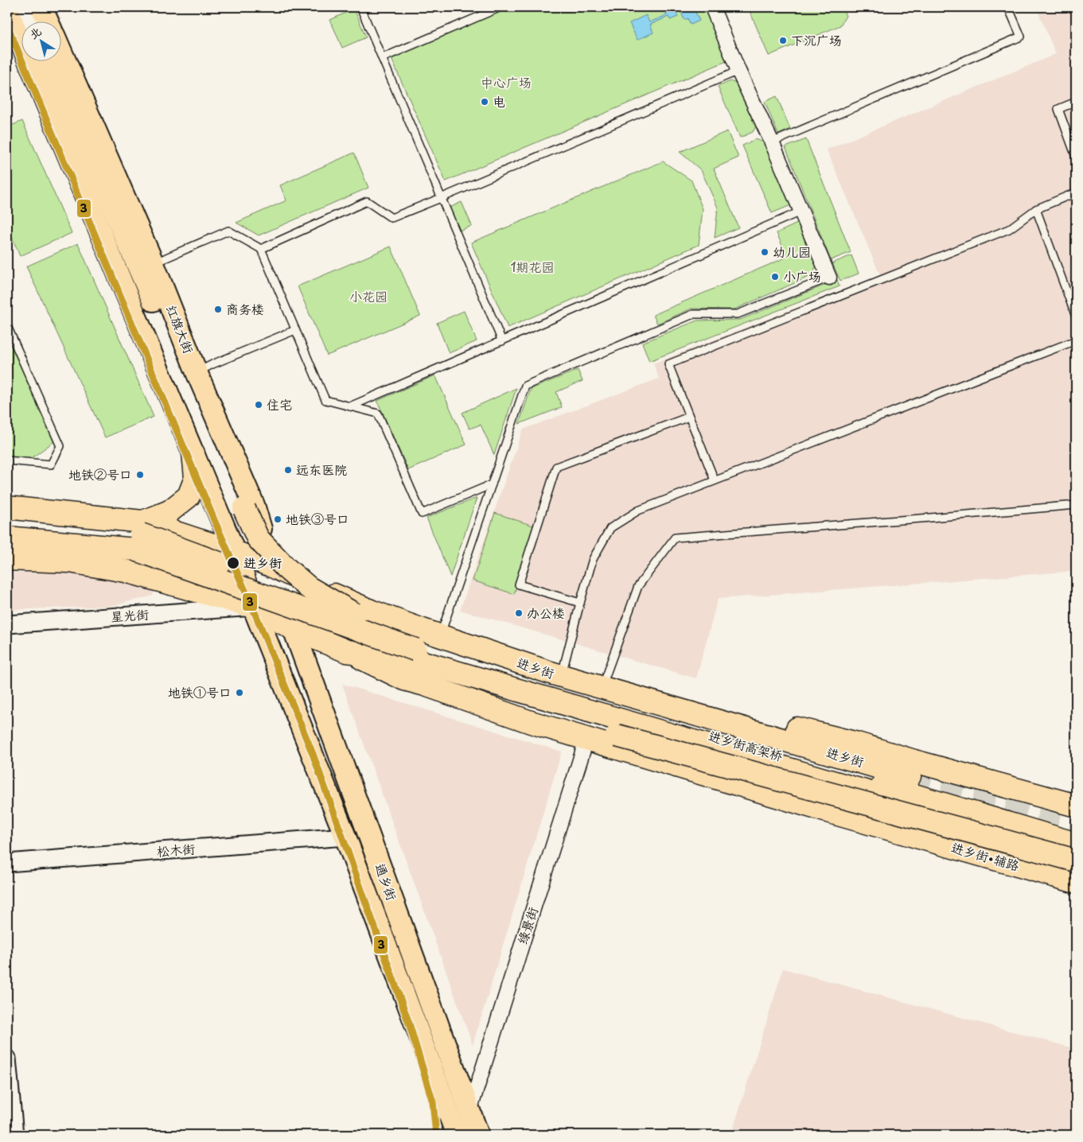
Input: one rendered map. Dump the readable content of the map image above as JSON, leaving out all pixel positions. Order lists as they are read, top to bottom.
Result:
{
  "streets": {
    "highway": [
      "红旗大街",
      "进乡街",
      "进乡街高架桥",
      "进乡街•辅路"
    ],
    "main road": ["通乡街"],
    "street": ["星光街", "松木街", "绿景街"]
  },
  "crossings": [
    ["红旗大街", "进乡街"],
    ["红旗大街", "通乡街"],
    ["星光街", "进乡街"],
    ["星光街", "通乡街"],
    ["进乡街", "进乡街高架桥"],
    ["进乡街", "通乡街"],
    ["松木街", "通乡街"],
    ["进乡街•辅路", "绿景街"],
    ["通乡街", "绿景街"]
  ],
  "parks": ["中心广场", "1期花园", "小花园"],
  "places": [
    "下沉广场",
    "电",
    "幼儿园",
    "小广场",
    "商务楼",
    "住宅",
    "远东医院",
    "地铁②号口",
    "地铁③号口",
    "进乡街",
    "办公楼",
    "地铁①号口"
  ],
  "lines": ["transit line 3"],
  "north": "top left"
}
